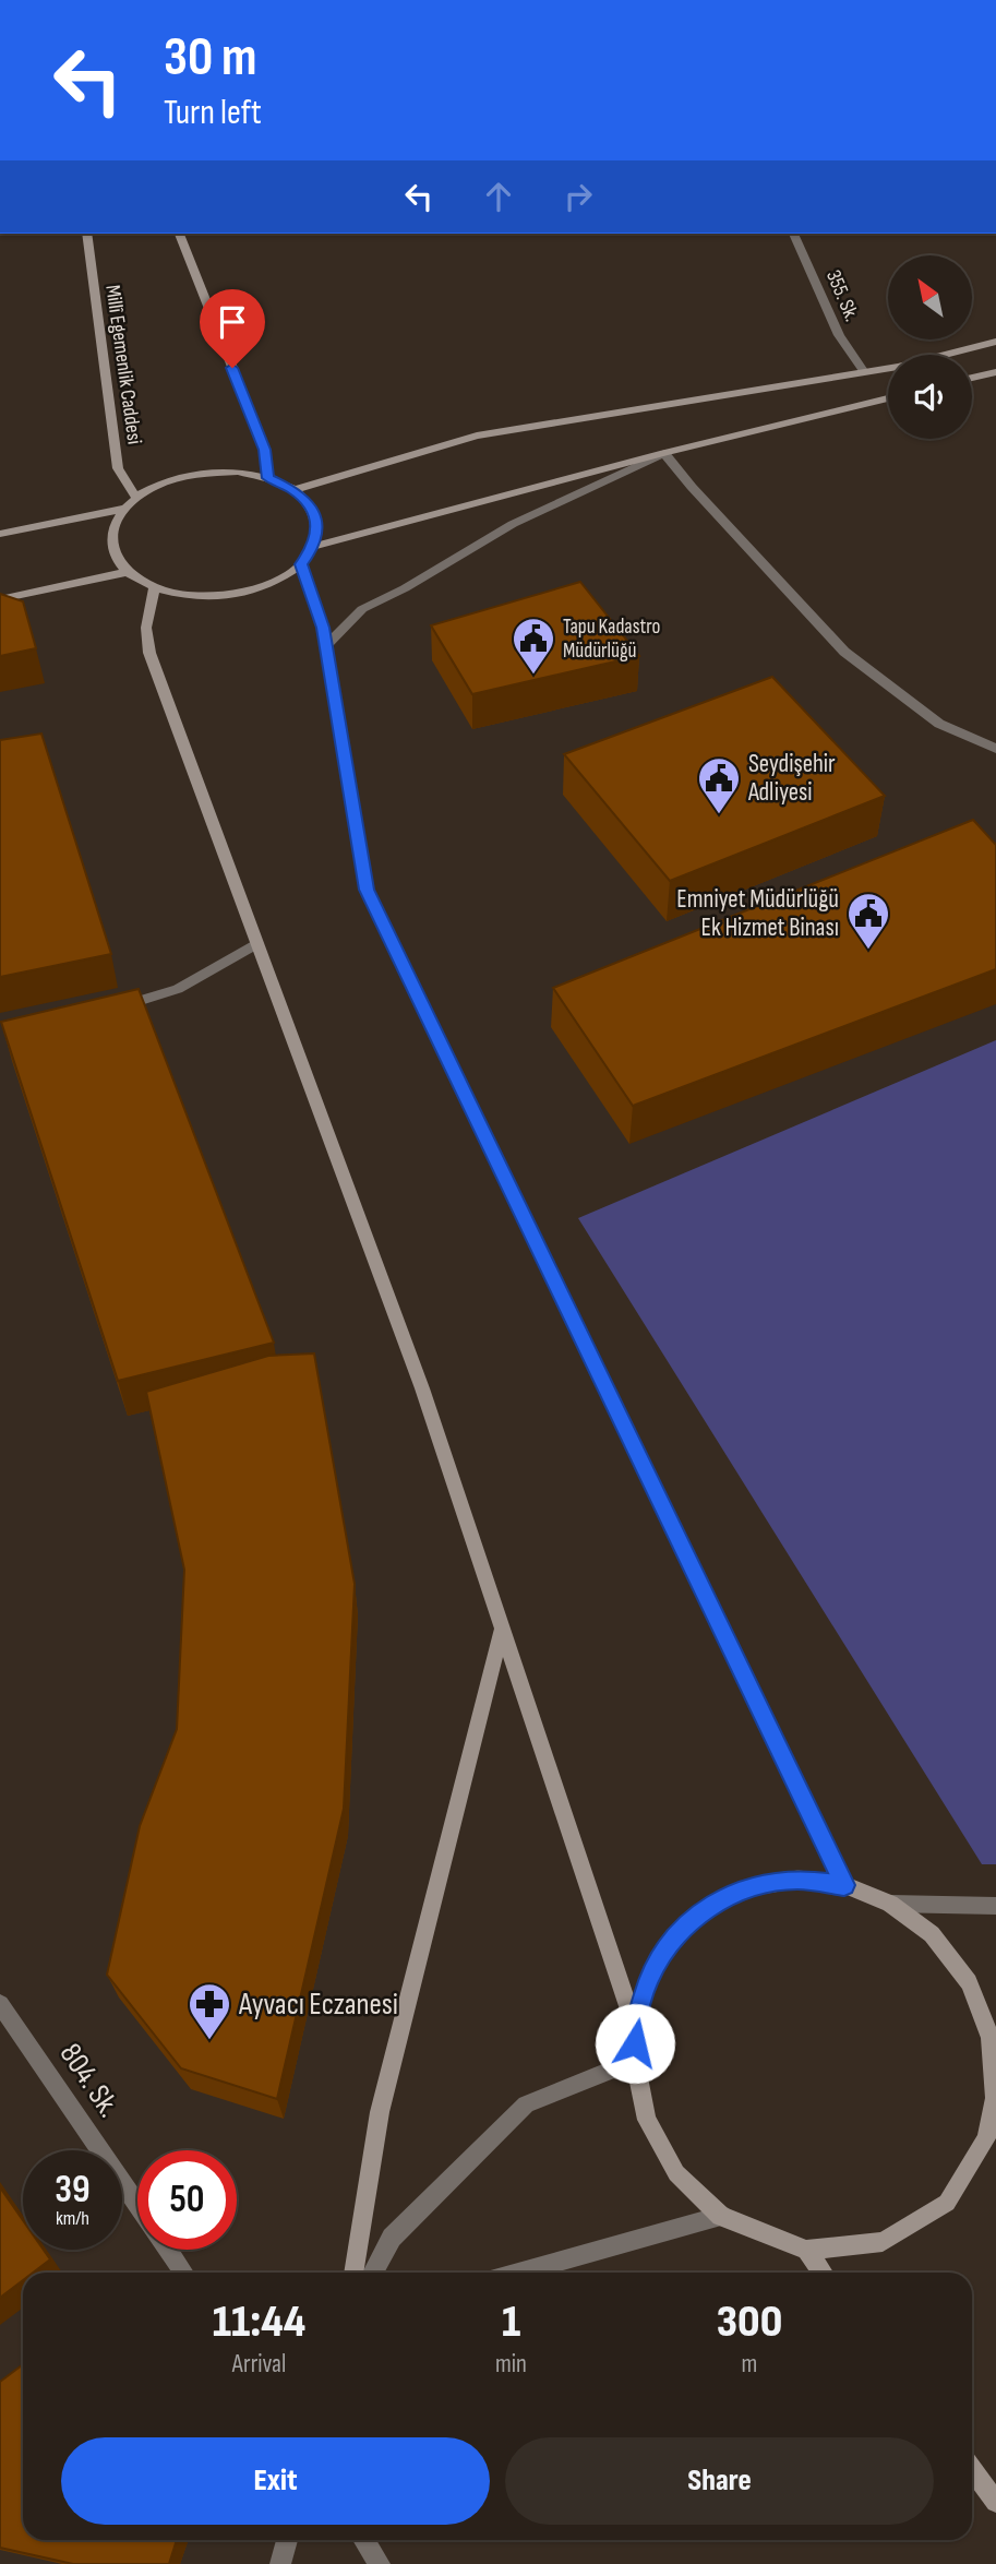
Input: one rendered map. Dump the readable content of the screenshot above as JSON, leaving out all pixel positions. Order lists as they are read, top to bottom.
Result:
{
  "streets": {
    "main road": ["Millî Egemenlik Caddesi"],
    "street": ["355. Sk.", "804. Sk."]
  },
  "places": {
    "public building": ["Tapu Kadastro Müdürlüğü", "Seydişehir Adliyesi", "Emniyet Müdürlüğü Ek Hizmet Binası"],
    "pharmacy": ["Ayvacı Eczanesi"]
  },
  "north": "top left",
  "page": {
    "turn": ["30 m", "Turn left"],
    "speed": "39 km/h",
    "limit": "50",
    "eta": [
      "11:44",
      "Arrival",
      "1",
      "min",
      "300",
      "m"
    ],
    "buttons": ["Exit", "Share"]
  }
}
